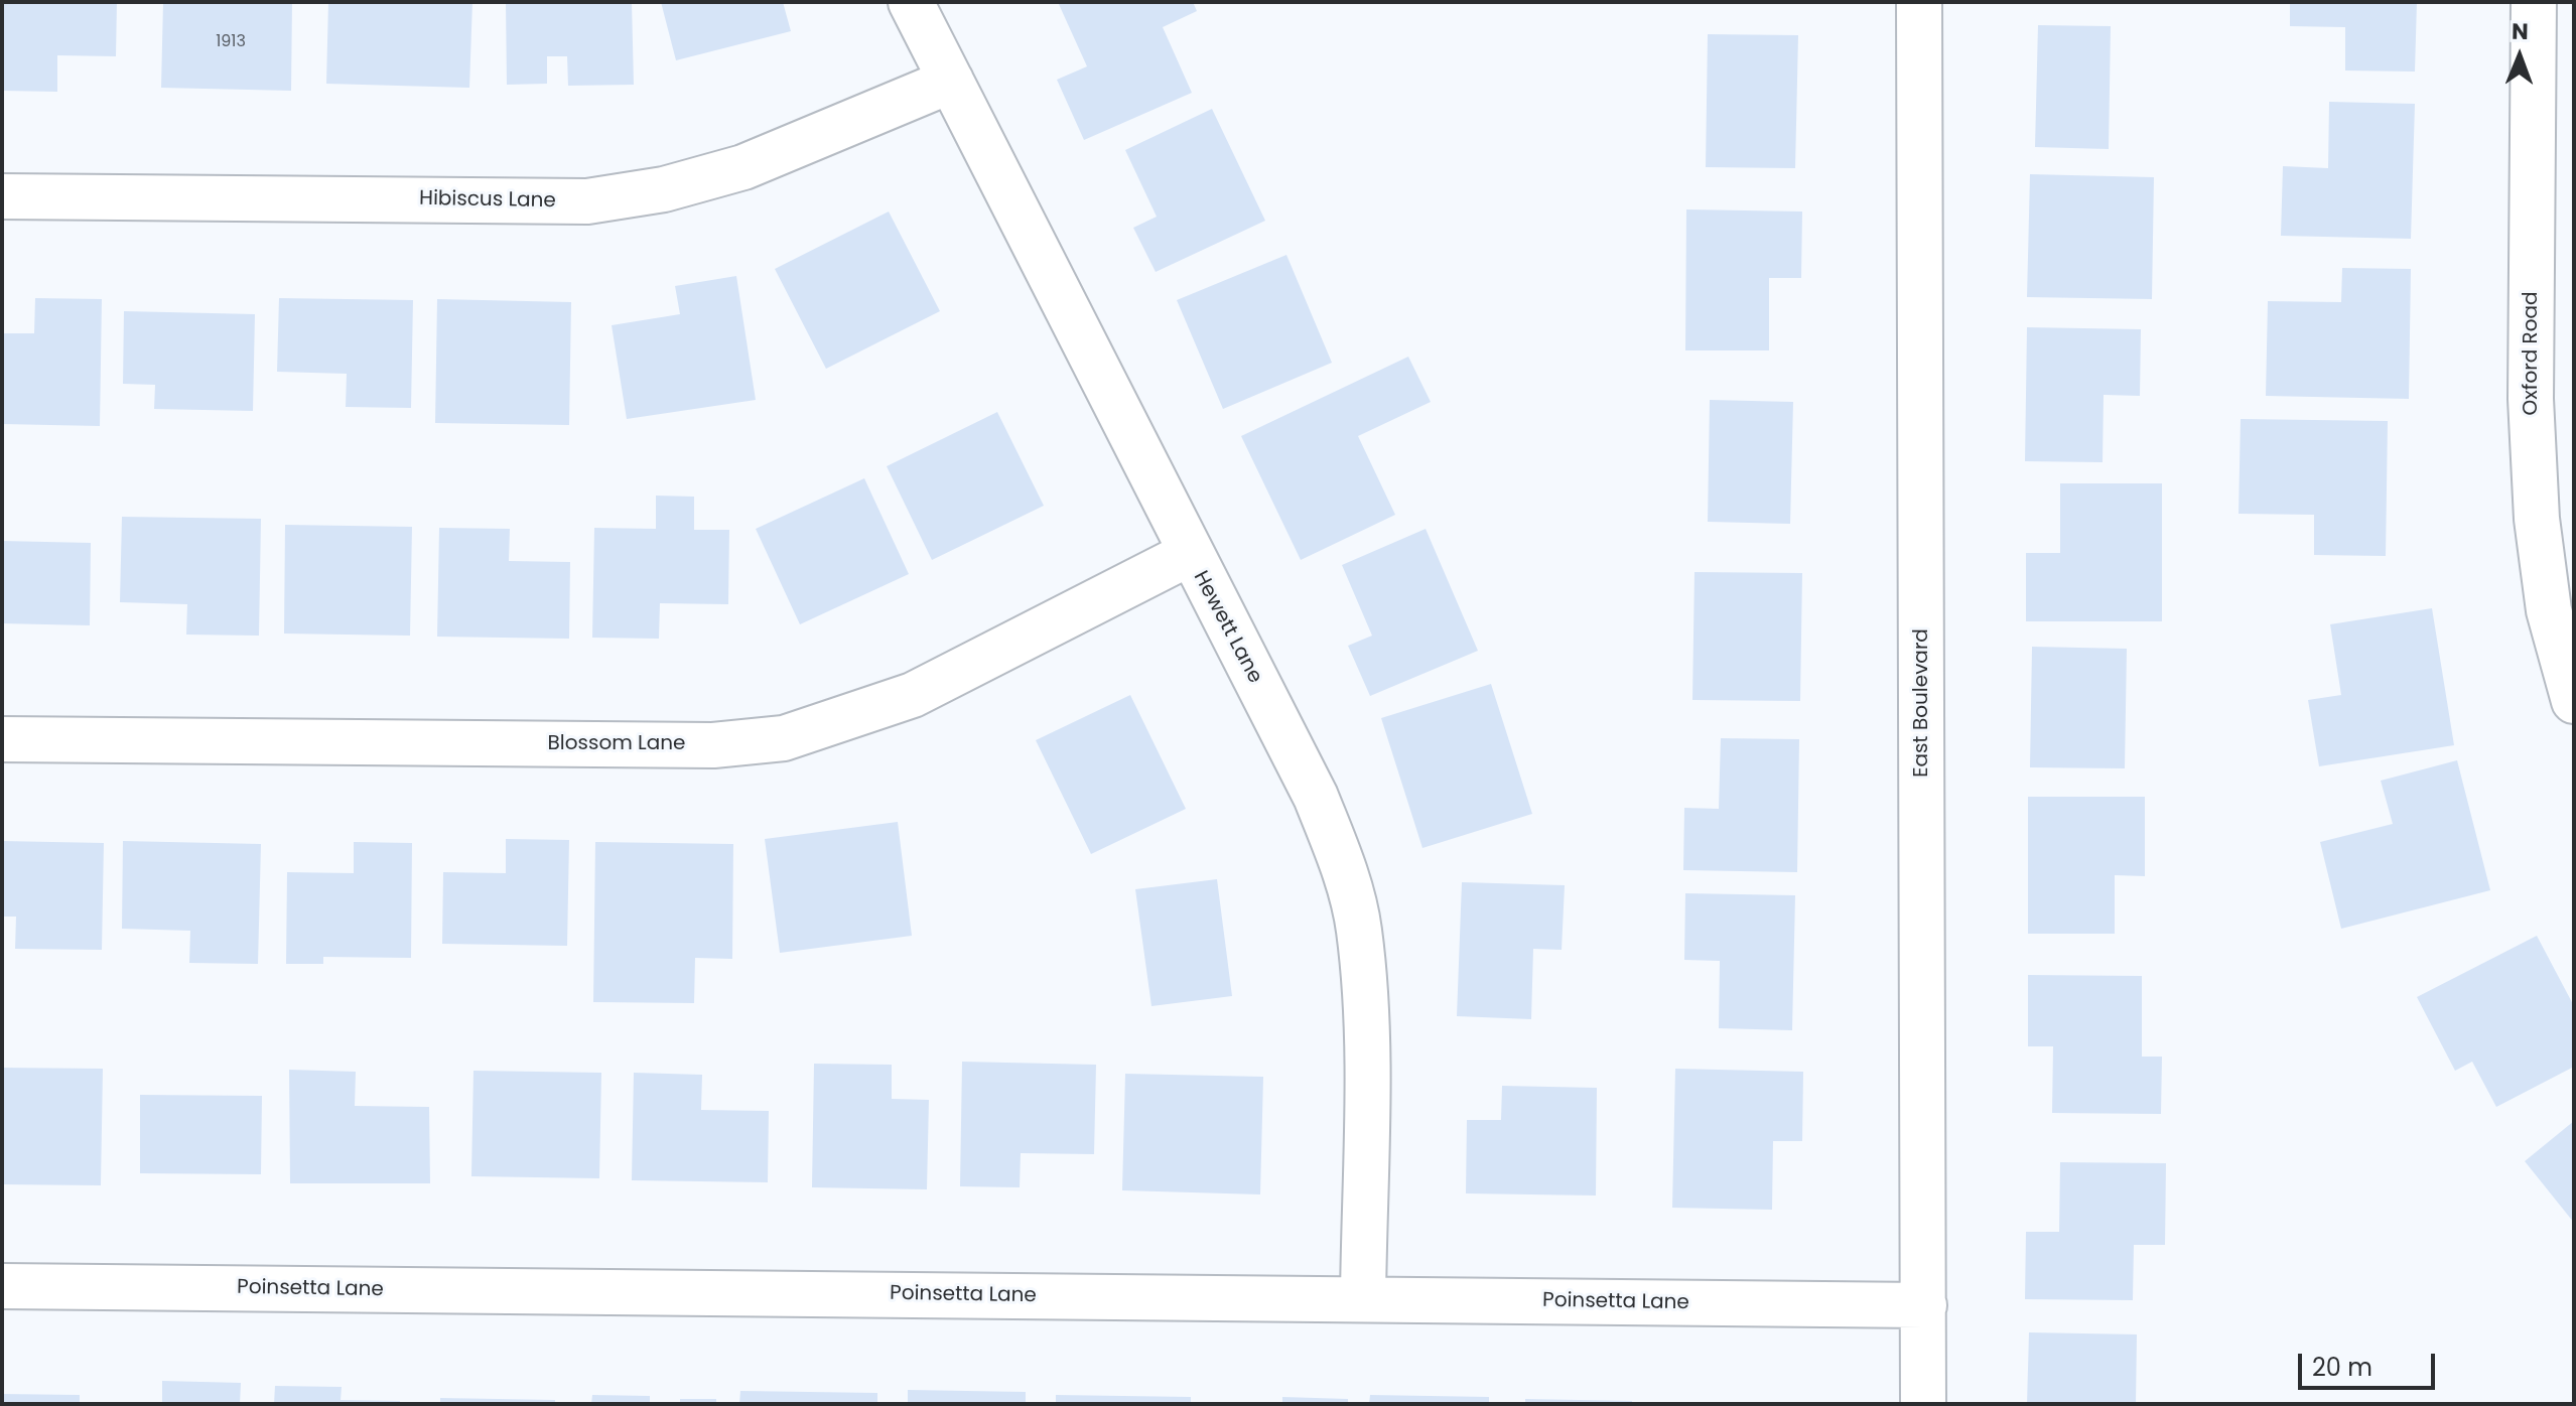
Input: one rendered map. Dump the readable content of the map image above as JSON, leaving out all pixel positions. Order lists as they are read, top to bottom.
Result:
{
  "streets": {
    "street": [
      "Hibiscus Lane",
      "Oxford Road",
      "Hewett Lane",
      "East Boulevard",
      "Blossom Lane",
      "Poinsetta Lane"
    ]
  },
  "crossings": [
    ["Hibiscus Lane", "Hewett Lane"],
    ["Hewett Lane", "Blossom Lane"],
    ["Hewett Lane", "Poinsetta Lane"],
    ["East Boulevard", "Poinsetta Lane"]
  ],
  "house_numbers": ["1913"],
  "scale_bar": "20 m",
  "north": "top"
}
